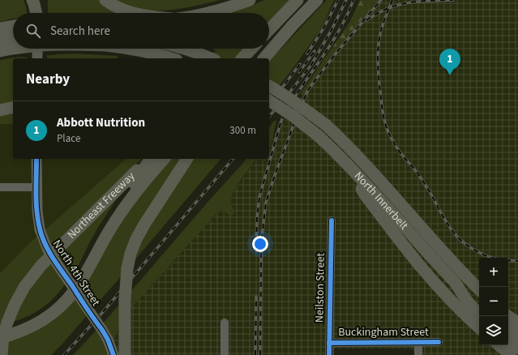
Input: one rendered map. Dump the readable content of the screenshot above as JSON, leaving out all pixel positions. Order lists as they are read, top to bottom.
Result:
{
  "streets": {
    "highway": ["North Innerbelt", "Northeast Freeway"],
    "main road": ["North 4th Street"],
    "street": ["Neilston Street", "Buckingham Street"]
  },
  "crossings": [
    ["Neilston Street", "Buckingham Street"]
  ],
  "page": {
    "search": "Search here",
    "pins": "1",
    "heading": "Nearby",
    "list": [
      {
        "mark": "1",
        "name": "Abbott Nutrition",
        "note": "Place",
        "value": "300 m"
      }
    ],
    "map_buttons": ["+", "−"]
  }
}
